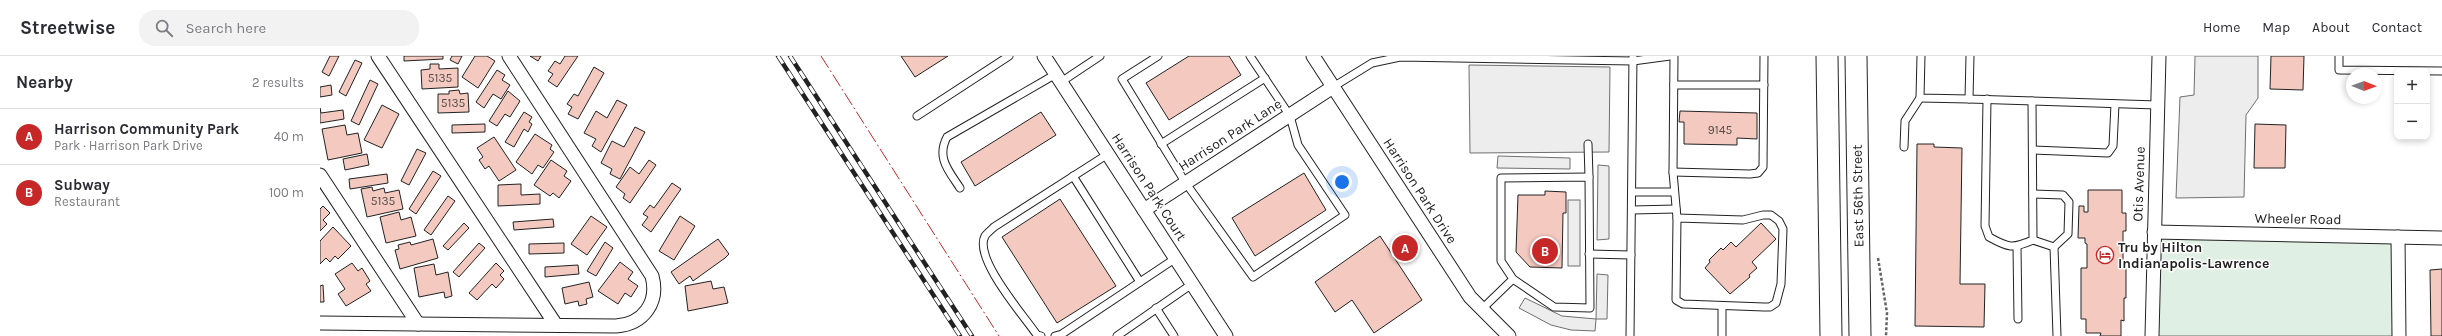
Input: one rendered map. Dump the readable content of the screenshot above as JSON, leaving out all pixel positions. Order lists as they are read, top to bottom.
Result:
{
  "streets": {
    "main road": ["East 56th Street"],
    "street": [
      "Harrison Park Lane",
      "Otis Avenue",
      "Harrison Park Court",
      "Harrison Park Drive",
      "Wheeler Road"
    ]
  },
  "crossings": [
    ["Harrison Park Lane", "Harrison Park Court"],
    ["Harrison Park Lane", "Harrison Park Drive"],
    ["Otis Avenue", "Wheeler Road"]
  ],
  "places": {
    "hotel": ["Tru by Hilton Indianapolis-Lawrence"]
  },
  "house_numbers": [
    "5135",
    "5135",
    "9145",
    "5135"
  ],
  "north": "right",
  "page": {
    "header": "Streetwise",
    "search": "Search here",
    "nav": [
      "Home",
      "Map",
      "About",
      "Contact"
    ],
    "heading": ["Nearby", "2 results"],
    "map_buttons": ["+", "−"],
    "list": [
      {
        "mark": "A",
        "name": "Harrison Community Park",
        "note": "Park · Harrison Park Drive",
        "value": "40 m"
      },
      {
        "mark": "B",
        "name": "Subway",
        "note": "Restaurant",
        "value": "100 m"
      }
    ],
    "pins": ["A", "B"]
  }
}
